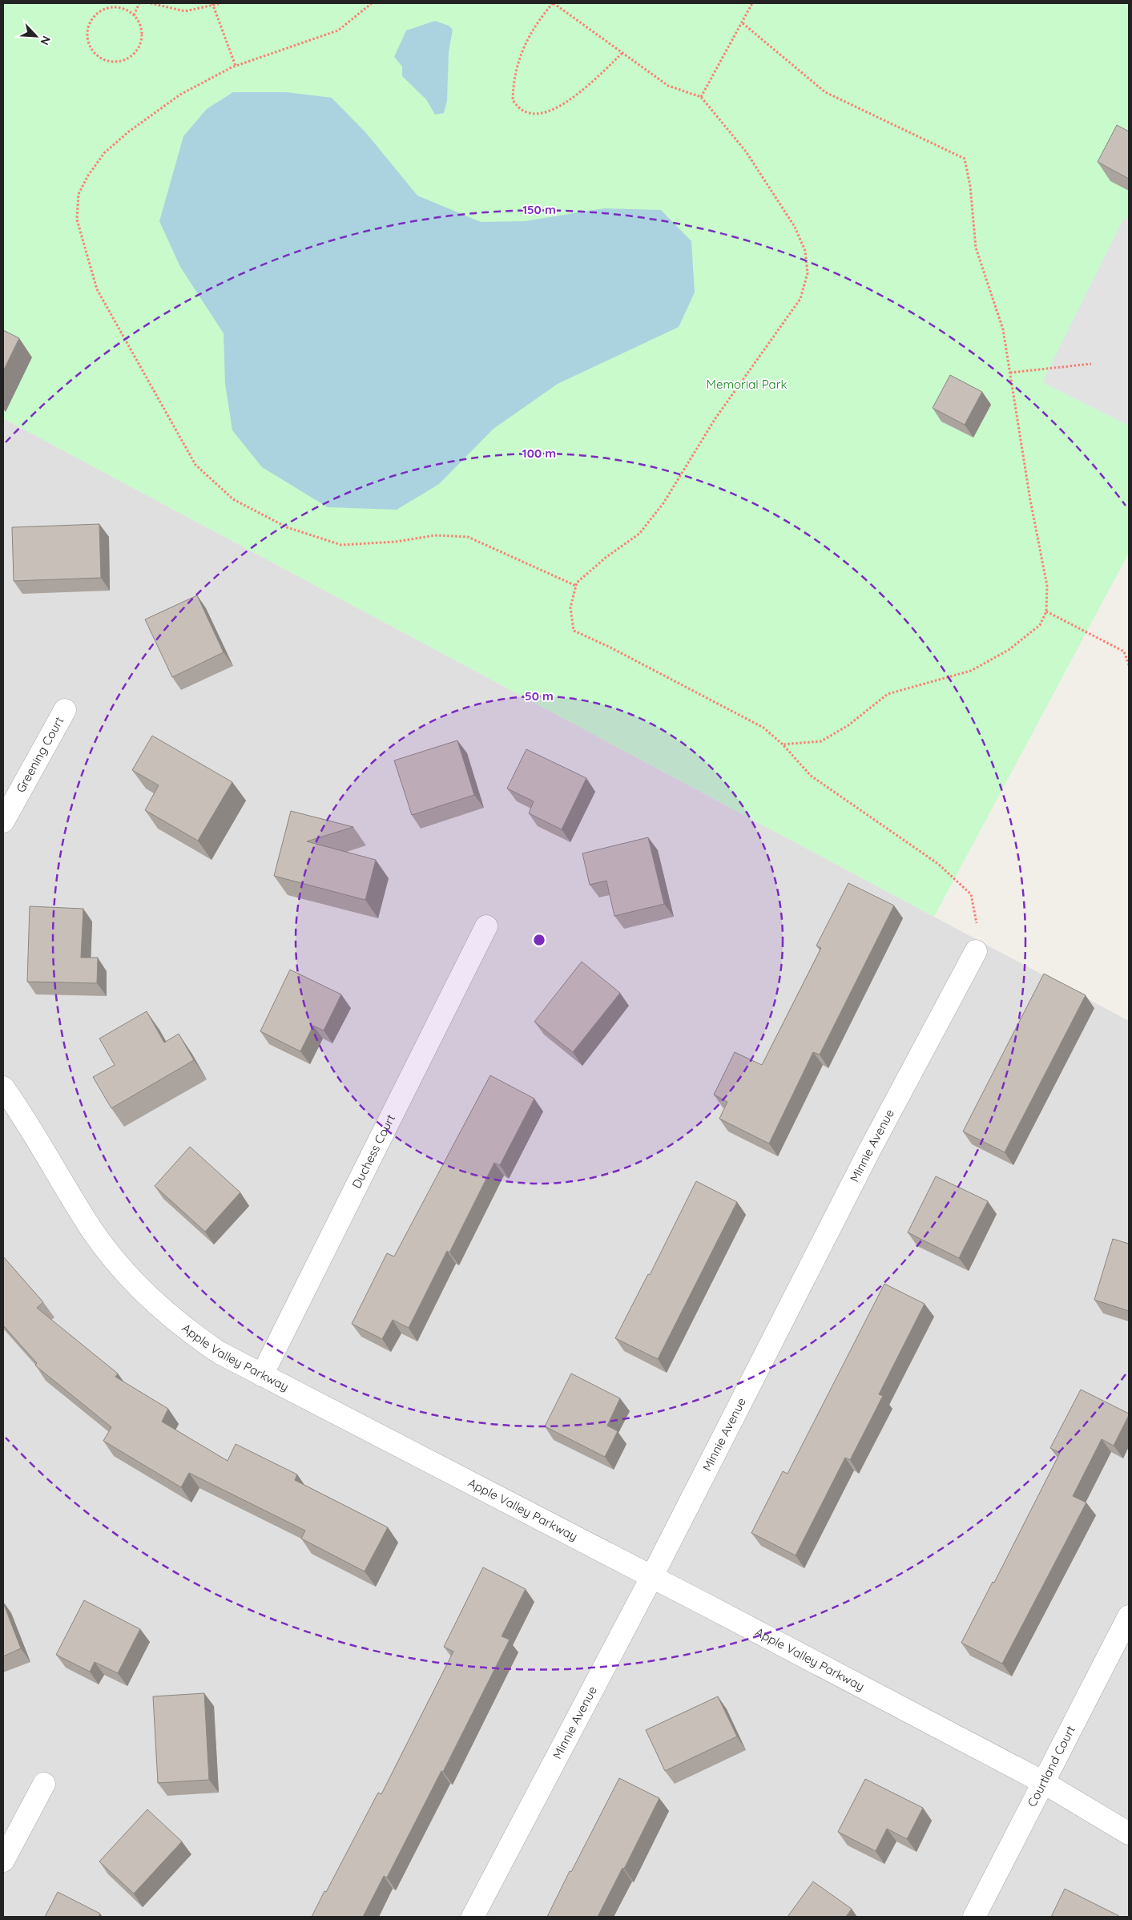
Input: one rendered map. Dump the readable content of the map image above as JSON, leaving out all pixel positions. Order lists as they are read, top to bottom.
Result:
{
  "streets": {
    "street": [
      "Greening Court",
      "Minnie Avenue",
      "Duchess Court",
      "Apple Valley Parkway",
      "Courtland Court"
    ]
  },
  "crossings": [
    ["Minnie Avenue", "Apple Valley Parkway"],
    ["Duchess Court", "Apple Valley Parkway"],
    ["Apple Valley Parkway", "Courtland Court"]
  ],
  "parks": ["Memorial Park"],
  "north": "bottom right",
  "rings": ["150 m", "100 m", "50 m"]
}
